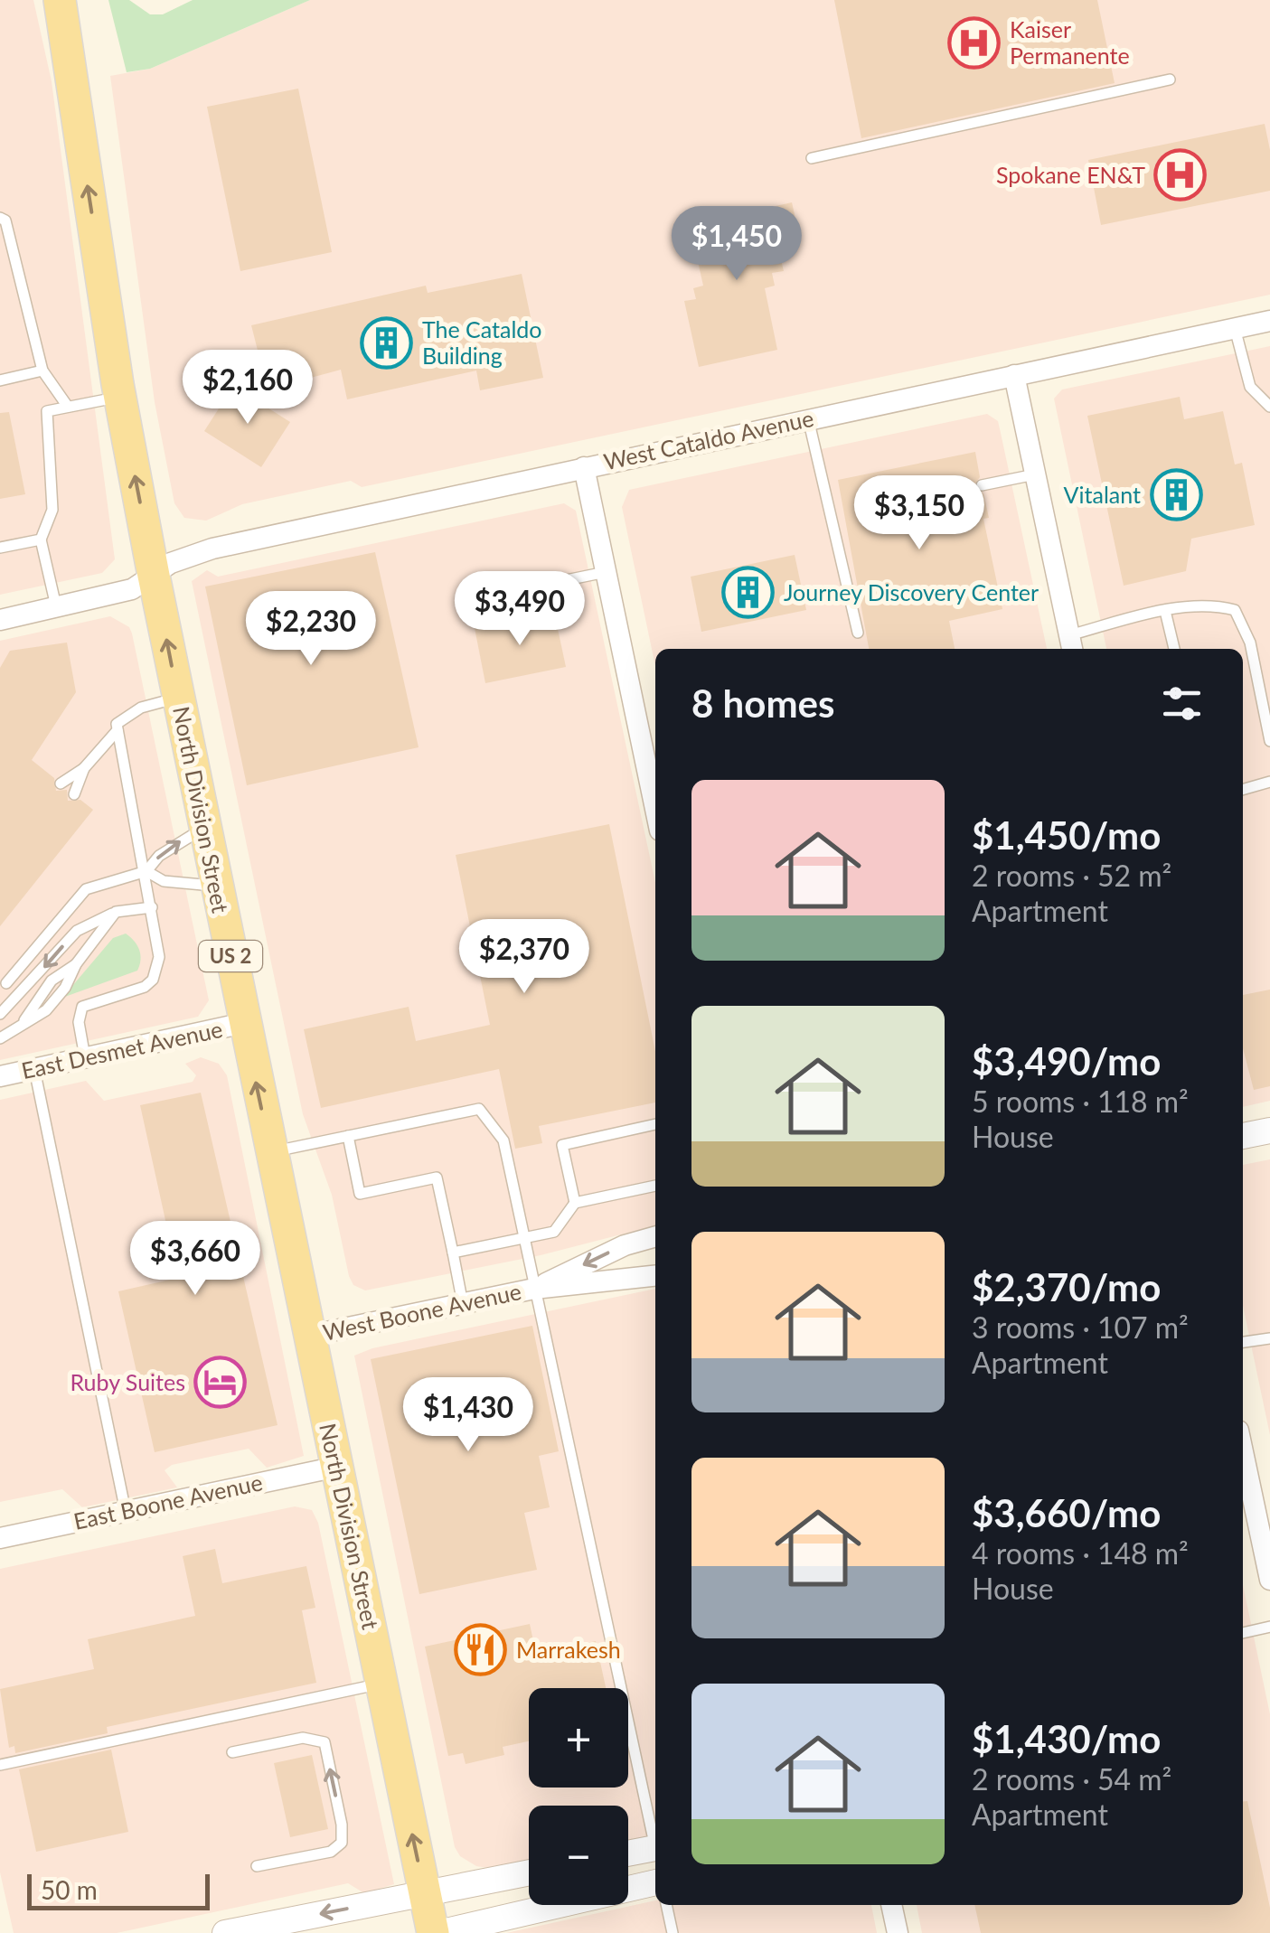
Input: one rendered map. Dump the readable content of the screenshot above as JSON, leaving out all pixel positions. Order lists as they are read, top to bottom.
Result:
{
  "streets": {
    "main road": ["North Division Street", "US 2"],
    "street": [
      "West Cataldo Avenue",
      "East Desmet Avenue",
      "West Boone Avenue",
      "East Boone Avenue"
    ]
  },
  "crossings": [
    ["West Cataldo Avenue", "North Division Street"],
    ["North Division Street", "East Desmet Avenue"],
    ["North Division Street", "West Boone Avenue"],
    ["North Division Street", "East Boone Avenue"]
  ],
  "one_way": ["North Division Street"],
  "places": {
    "hospital": ["Kaiser Permanente", "Spokane EN&T"],
    "building": ["The Cataldo Building", "Vitalant", "Journey Discovery Center"],
    "hotel": ["Ruby Suites"],
    "restaurant": ["Marrakesh"]
  },
  "scale_bar": "50 m",
  "page": {
    "price": [
      "$1,450",
      "$2,160",
      "$3,150",
      "$3,490",
      "$2,230",
      "$2,370",
      "$3,660",
      "$1,430"
    ],
    "heading": "8 homes",
    "list": [
      {
        "name": "$1,450/mo",
        "note": "2 rooms · 52 m² · Apartment"
      },
      {
        "name": "$3,490/mo",
        "note": "5 rooms · 118 m² · House"
      },
      {
        "name": "$2,370/mo",
        "note": "3 rooms · 107 m² · Apartment"
      },
      {
        "name": "$3,660/mo",
        "note": "4 rooms · 148 m² · House"
      },
      {
        "name": "$1,430/mo",
        "note": "2 rooms · 54 m² · Apartment"
      }
    ],
    "map_buttons": ["+", "−"],
    "scale": "50 m"
  }
}
